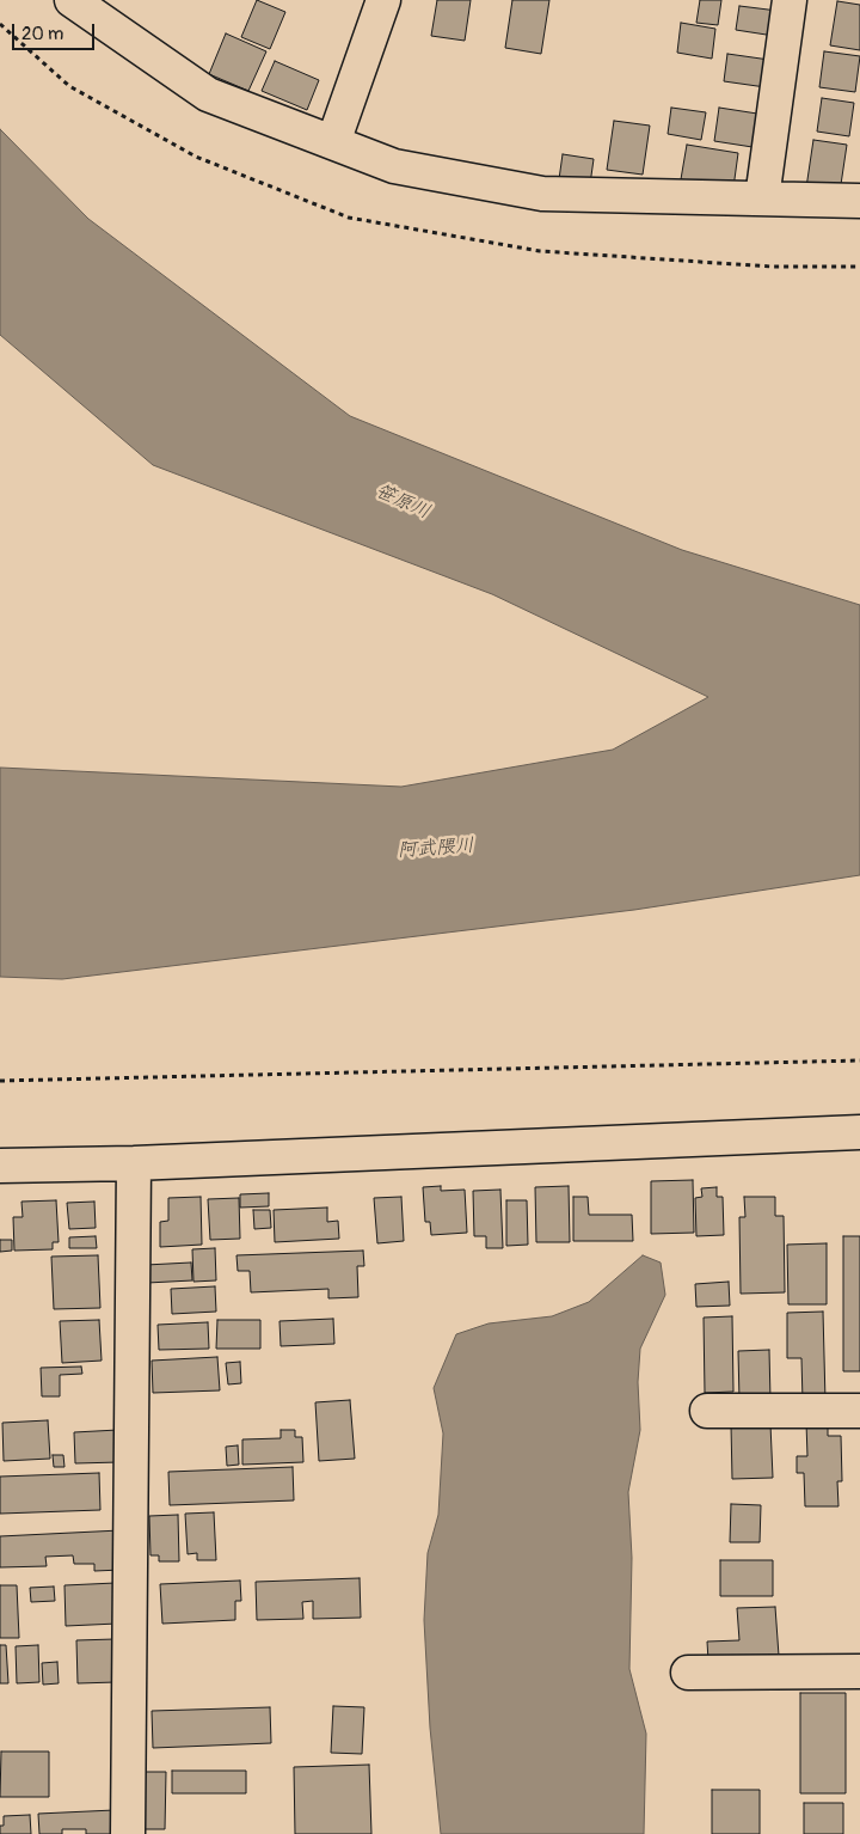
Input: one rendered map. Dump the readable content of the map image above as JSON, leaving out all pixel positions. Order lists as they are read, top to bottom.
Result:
{
  "water": ["笹原川", "阿武隈川"],
  "scale_bar": "20 m"
}
